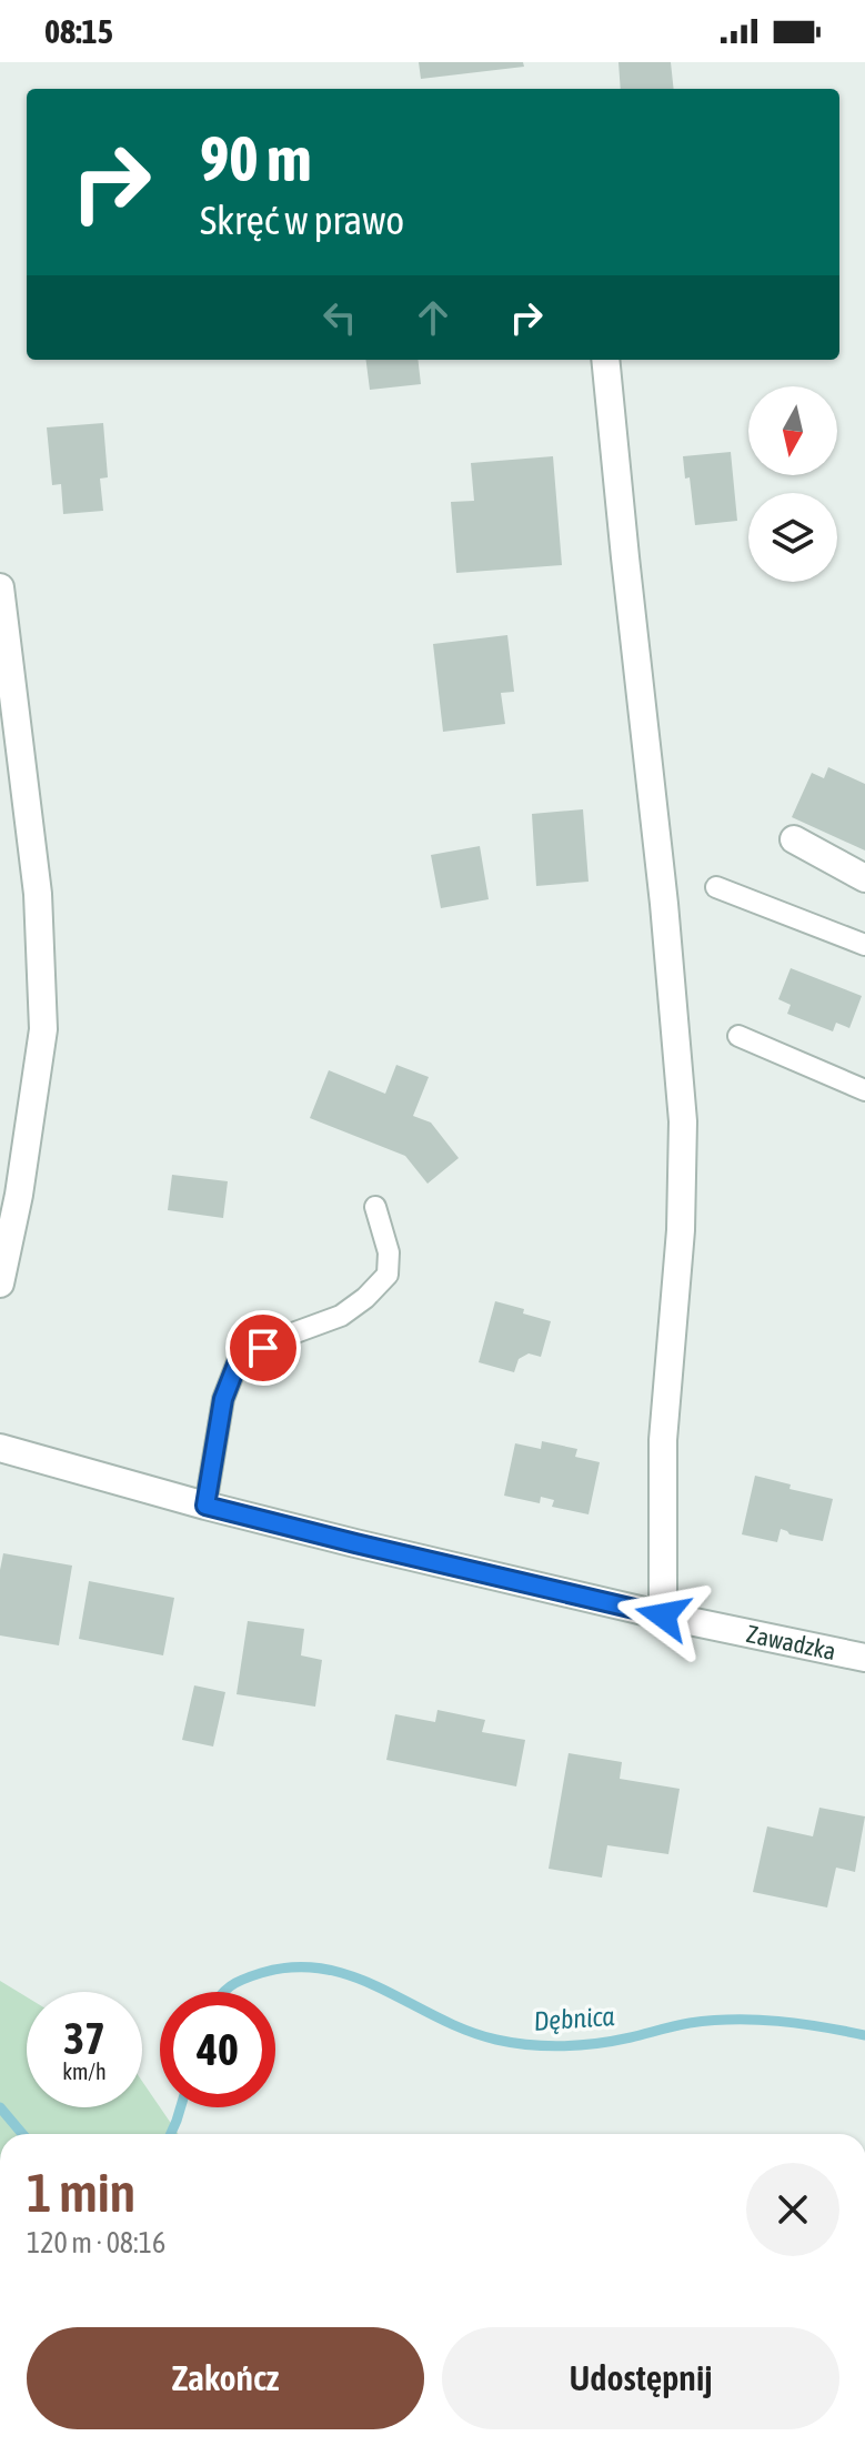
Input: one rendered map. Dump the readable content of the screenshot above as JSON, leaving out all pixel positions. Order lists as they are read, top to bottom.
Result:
{
  "streets": {
    "street": ["Zawadzka"]
  },
  "water": ["Dębnica"],
  "north": "bottom",
  "page": {
    "status": "08:15",
    "turn": ["90 m", "Skręć w prawo"],
    "speed": "37 km/h",
    "limit": "40",
    "heading": ["1 min", "120 m · 08:16"],
    "buttons": ["Zakończ", "Udostępnij"]
  }
}
